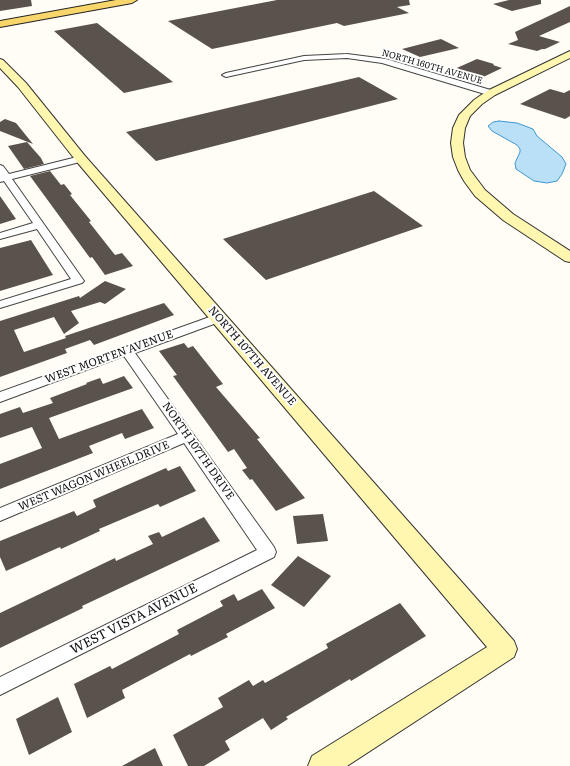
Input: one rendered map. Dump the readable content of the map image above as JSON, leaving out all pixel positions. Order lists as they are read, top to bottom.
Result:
{
  "streets": {
    "street": [
      "NORTH 160TH AVENUE",
      "NORTH 107TH AVENUE",
      "WEST MORTEN AVENUE",
      "NORTH 107TH DRIVE",
      "WEST WAGON WHEEL DRIVE",
      "WEST VISTA AVENUE"
    ]
  },
  "crossings": [
    ["NORTH 107TH AVENUE", "WEST MORTEN AVENUE"],
    ["WEST MORTEN AVENUE", "NORTH 107TH DRIVE"],
    ["NORTH 107TH DRIVE", "WEST WAGON WHEEL DRIVE"],
    ["NORTH 107TH DRIVE", "WEST VISTA AVENUE"]
  ]
}
